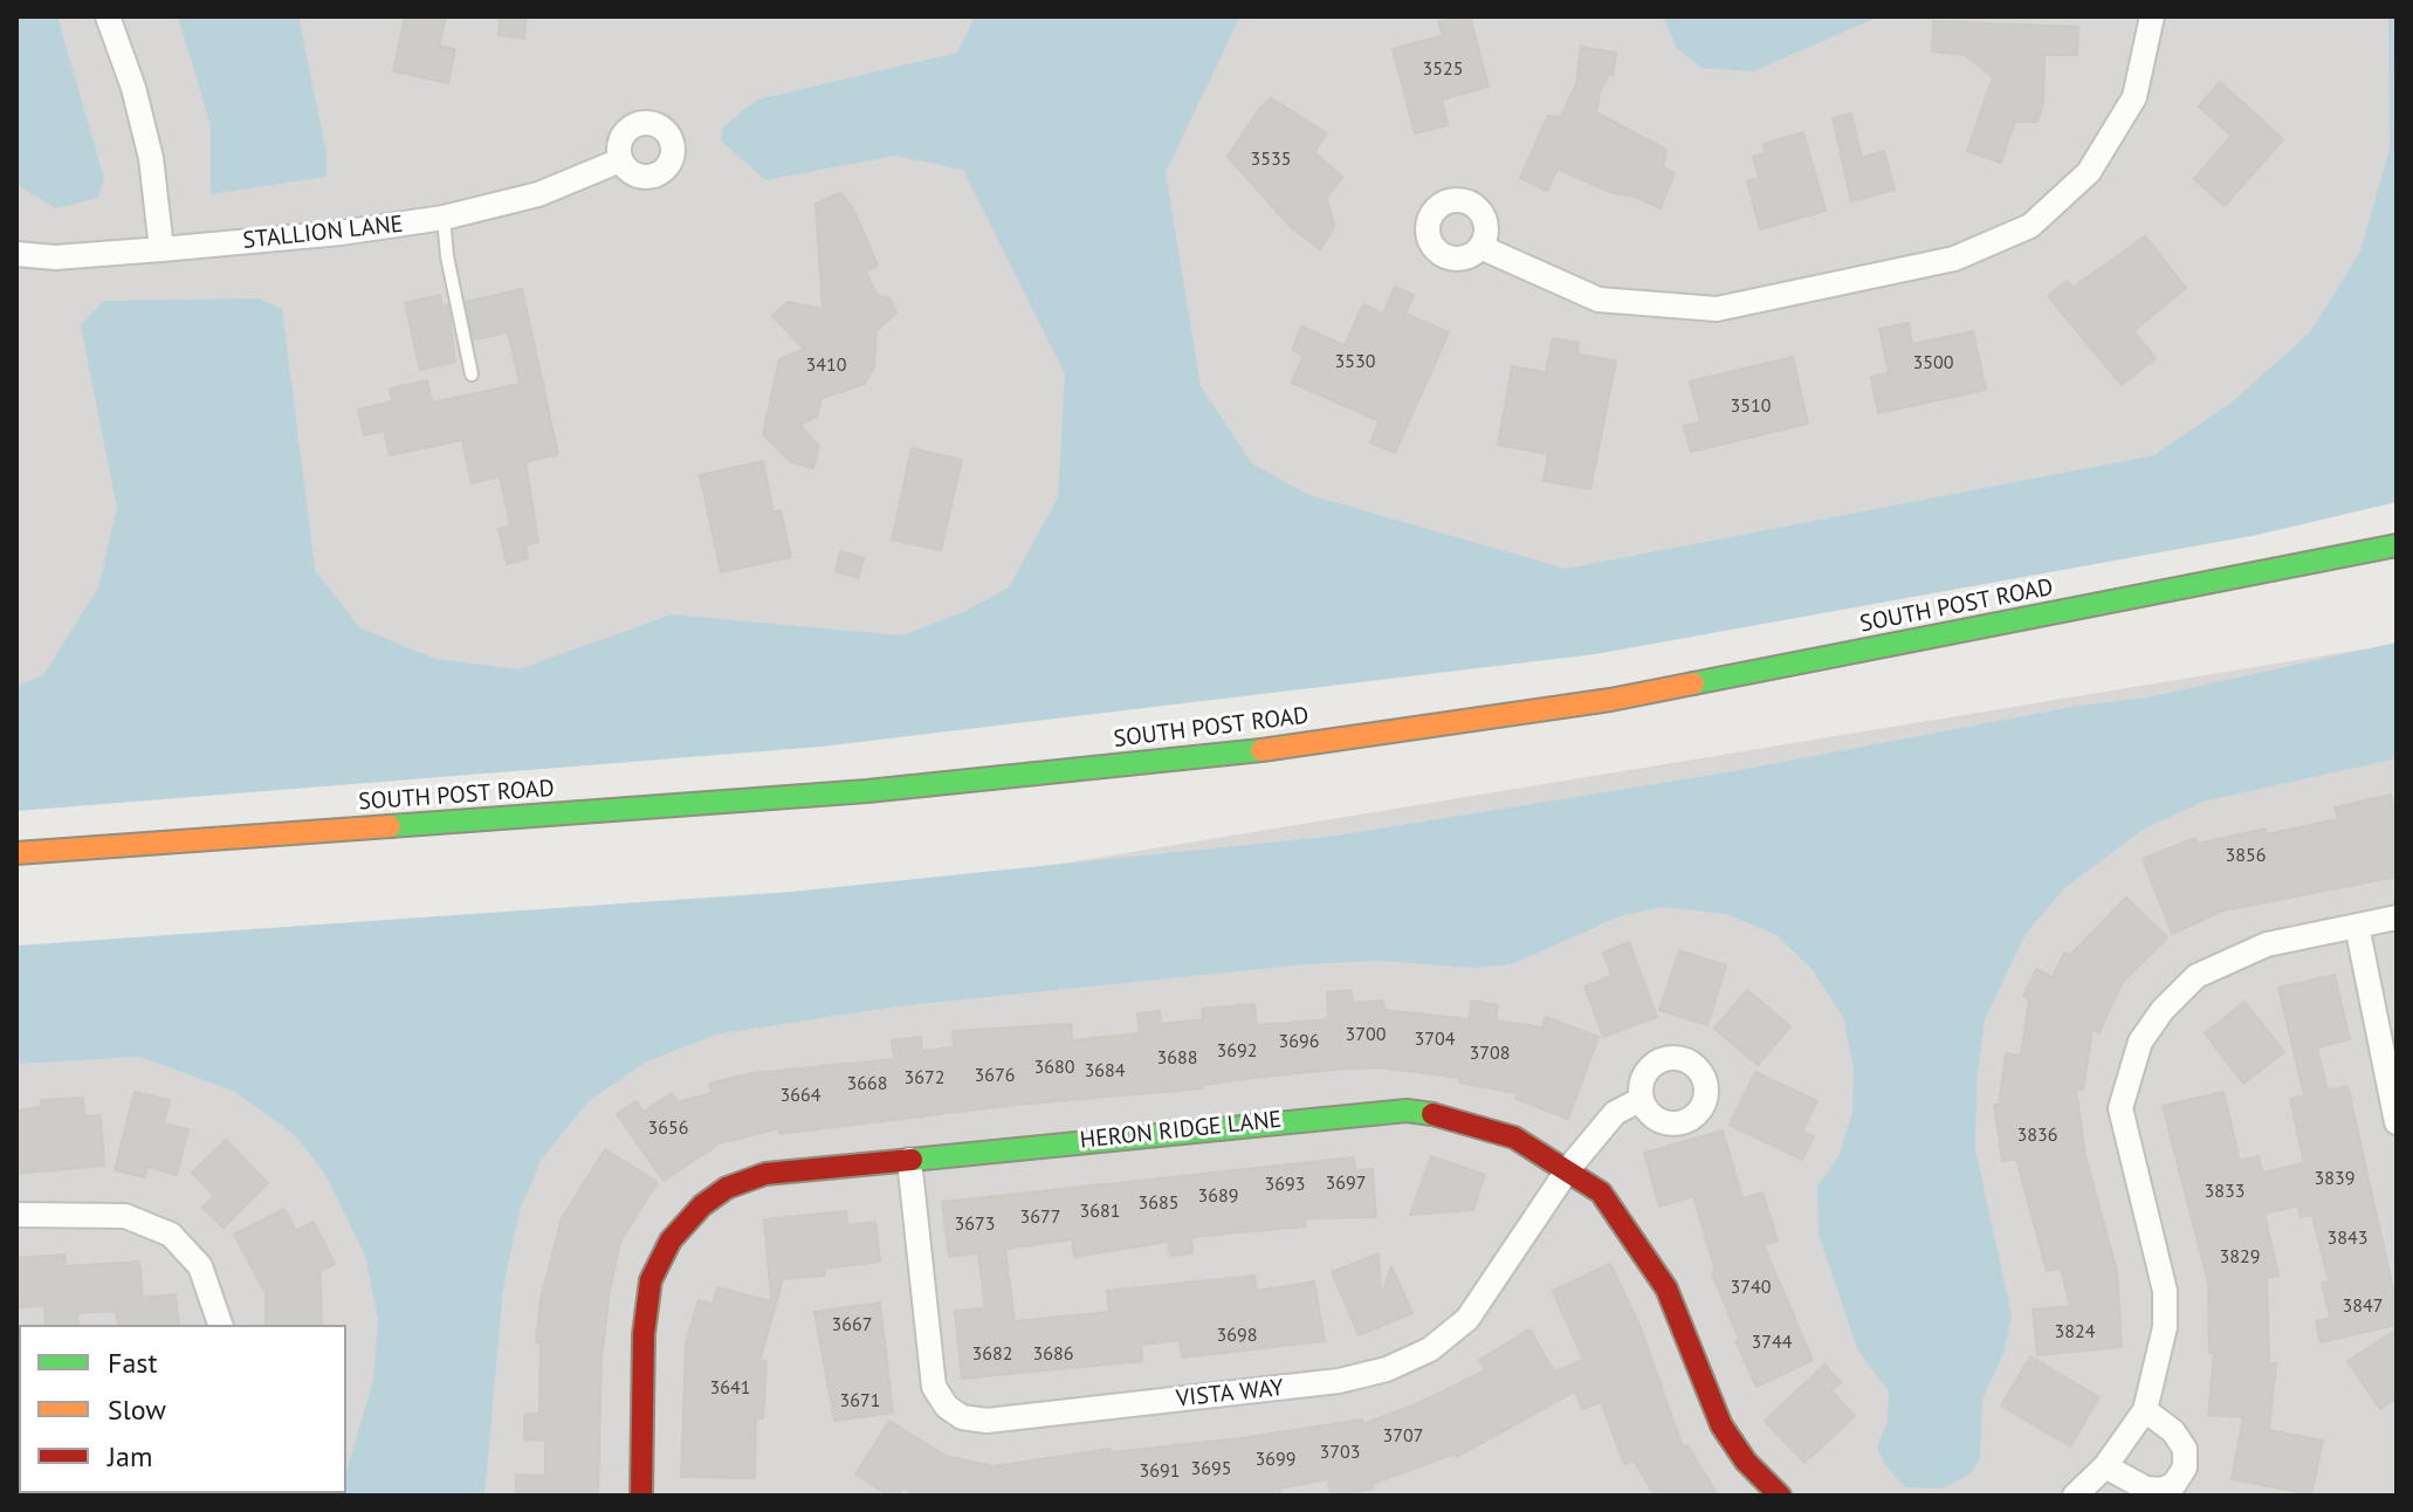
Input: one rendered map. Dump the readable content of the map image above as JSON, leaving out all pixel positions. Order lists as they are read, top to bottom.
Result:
{
  "streets": {
    "street": [
      "STALLION LANE",
      "SOUTH POST ROAD",
      "HERON RIDGE LANE",
      "VISTA WAY"
    ]
  },
  "crossings": [
    ["HERON RIDGE LANE", "VISTA WAY"]
  ],
  "house_numbers": [
    "3525",
    "3535",
    "3530",
    "3500",
    "3410",
    "3510",
    "3856",
    "3700",
    "3704",
    "3696",
    "3692",
    "3708",
    "3688",
    "3680",
    "3684",
    "3676",
    "3672",
    "3668",
    "3664",
    "3656",
    "3836",
    "3839",
    "3697",
    "3693",
    "3833",
    "3689",
    "3685",
    "3681",
    "3677",
    "3673",
    "3843",
    "3829",
    "3740",
    "3847",
    "3667",
    "3824",
    "3698",
    "3744",
    "3682",
    "3686",
    "3641",
    "3671",
    "3707",
    "3703",
    "3699",
    "3695",
    "3691"
  ],
  "legend": ["Fast", "Slow", "Jam"]
}
